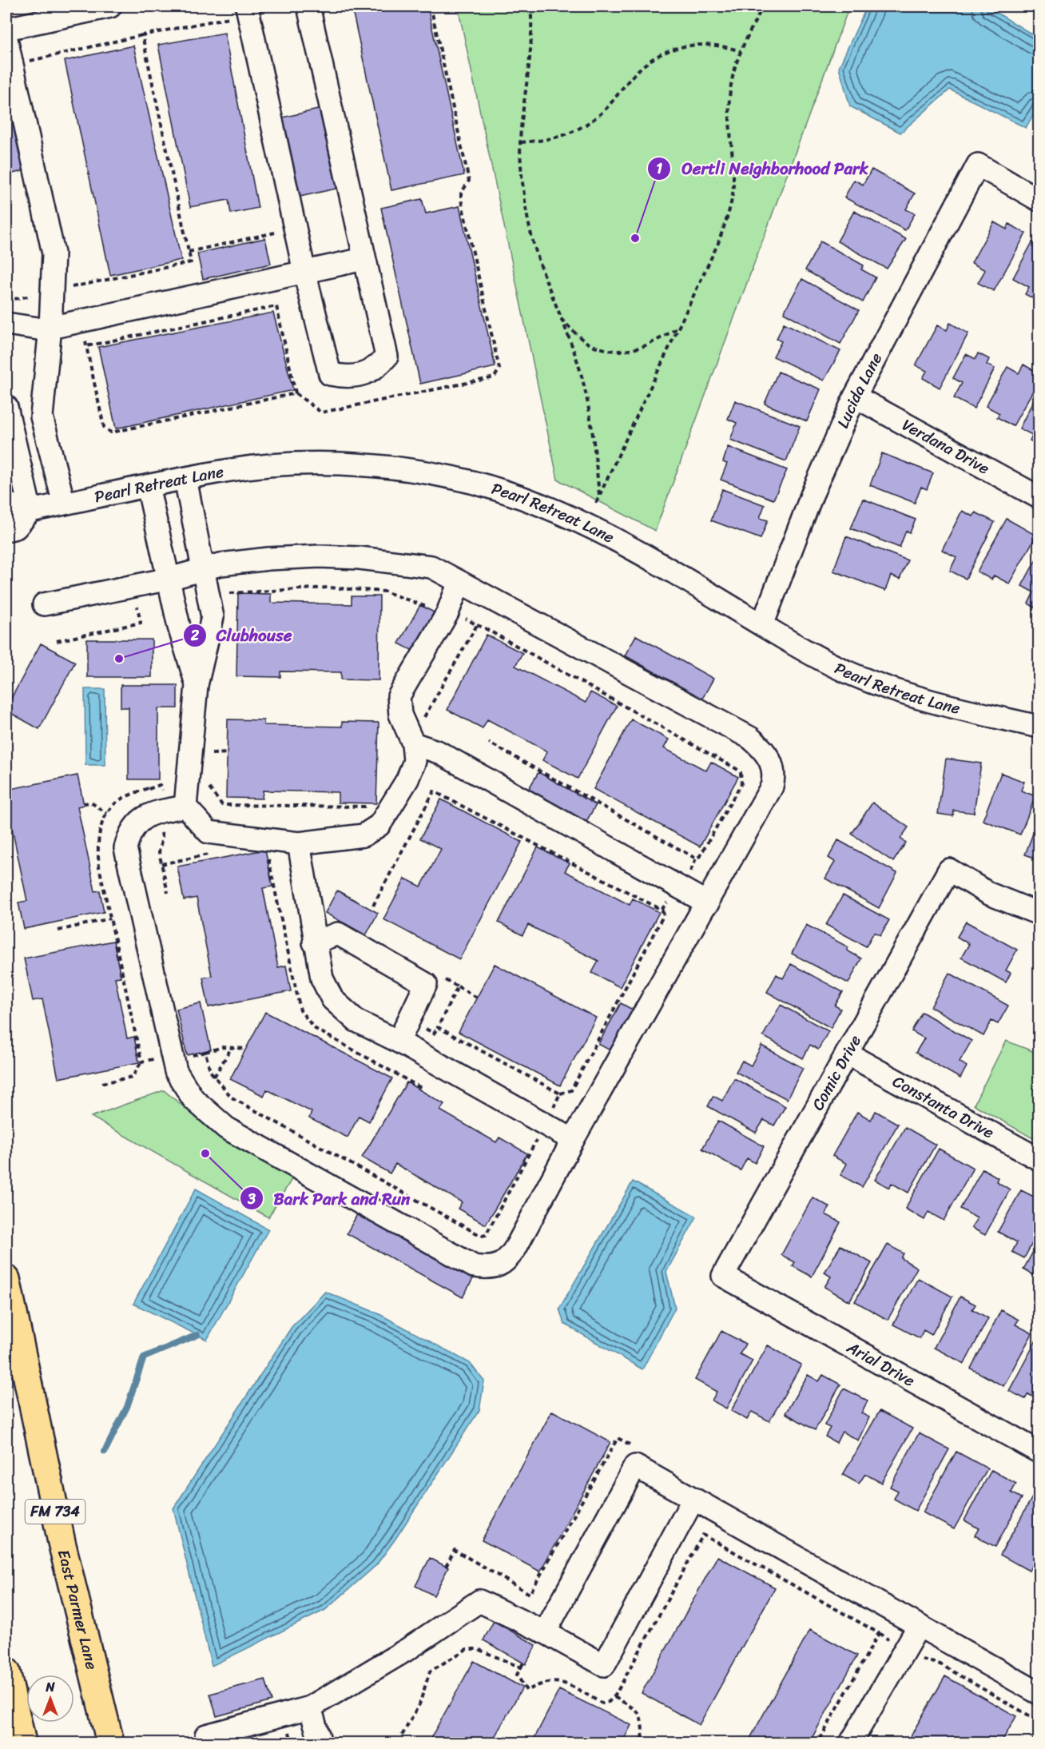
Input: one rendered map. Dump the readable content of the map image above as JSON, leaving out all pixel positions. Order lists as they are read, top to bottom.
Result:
{
  "streets": {
    "main road": ["FM 734", "East Parmer Lane"],
    "street": [
      "Lucida Lane",
      "Verdana Drive",
      "Pearl Retreat Lane",
      "Comic Drive",
      "Constanta Drive",
      "Arial Drive"
    ]
  },
  "crossings": [
    ["Lucida Lane", "Verdana Drive"],
    ["Lucida Lane", "Pearl Retreat Lane"],
    ["Comic Drive", "Constanta Drive"],
    ["Comic Drive", "Arial Drive"]
  ],
  "places": ["Oertli Neighborhood Park", "Clubhouse", "Bark Park and Run"],
  "north": "top"
}
